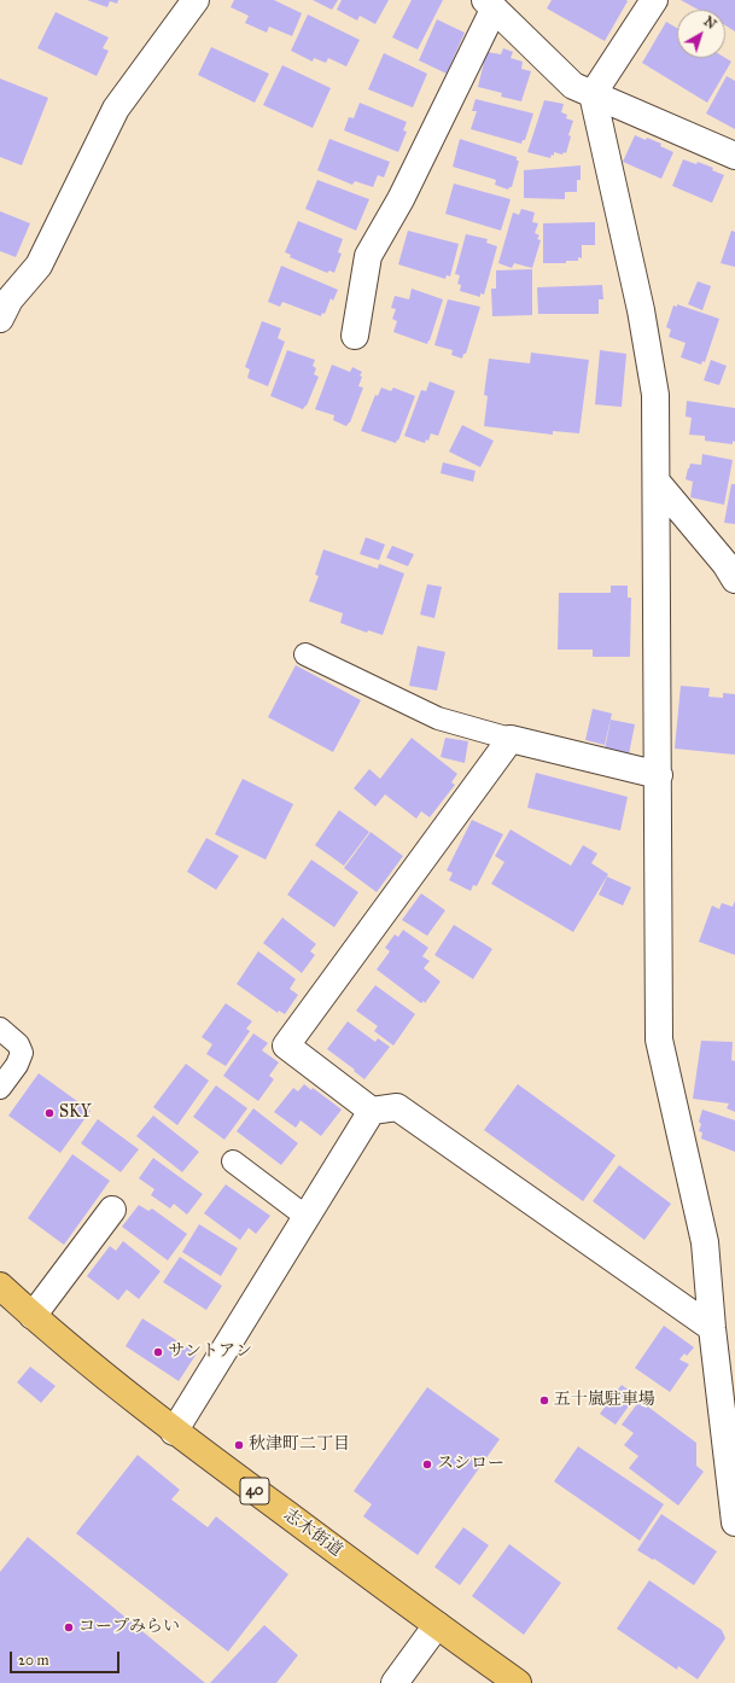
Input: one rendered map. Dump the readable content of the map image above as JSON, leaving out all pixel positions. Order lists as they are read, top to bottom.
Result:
{
  "streets": {
    "main road": ["40", "志木街道"]
  },
  "places": [
    "SKY",
    "サントアン",
    "五十嵐駐車場",
    "秋津町二丁目",
    "スシロー",
    "コープみらい"
  ],
  "scale_bar": "20 m",
  "north": "top right"
}
